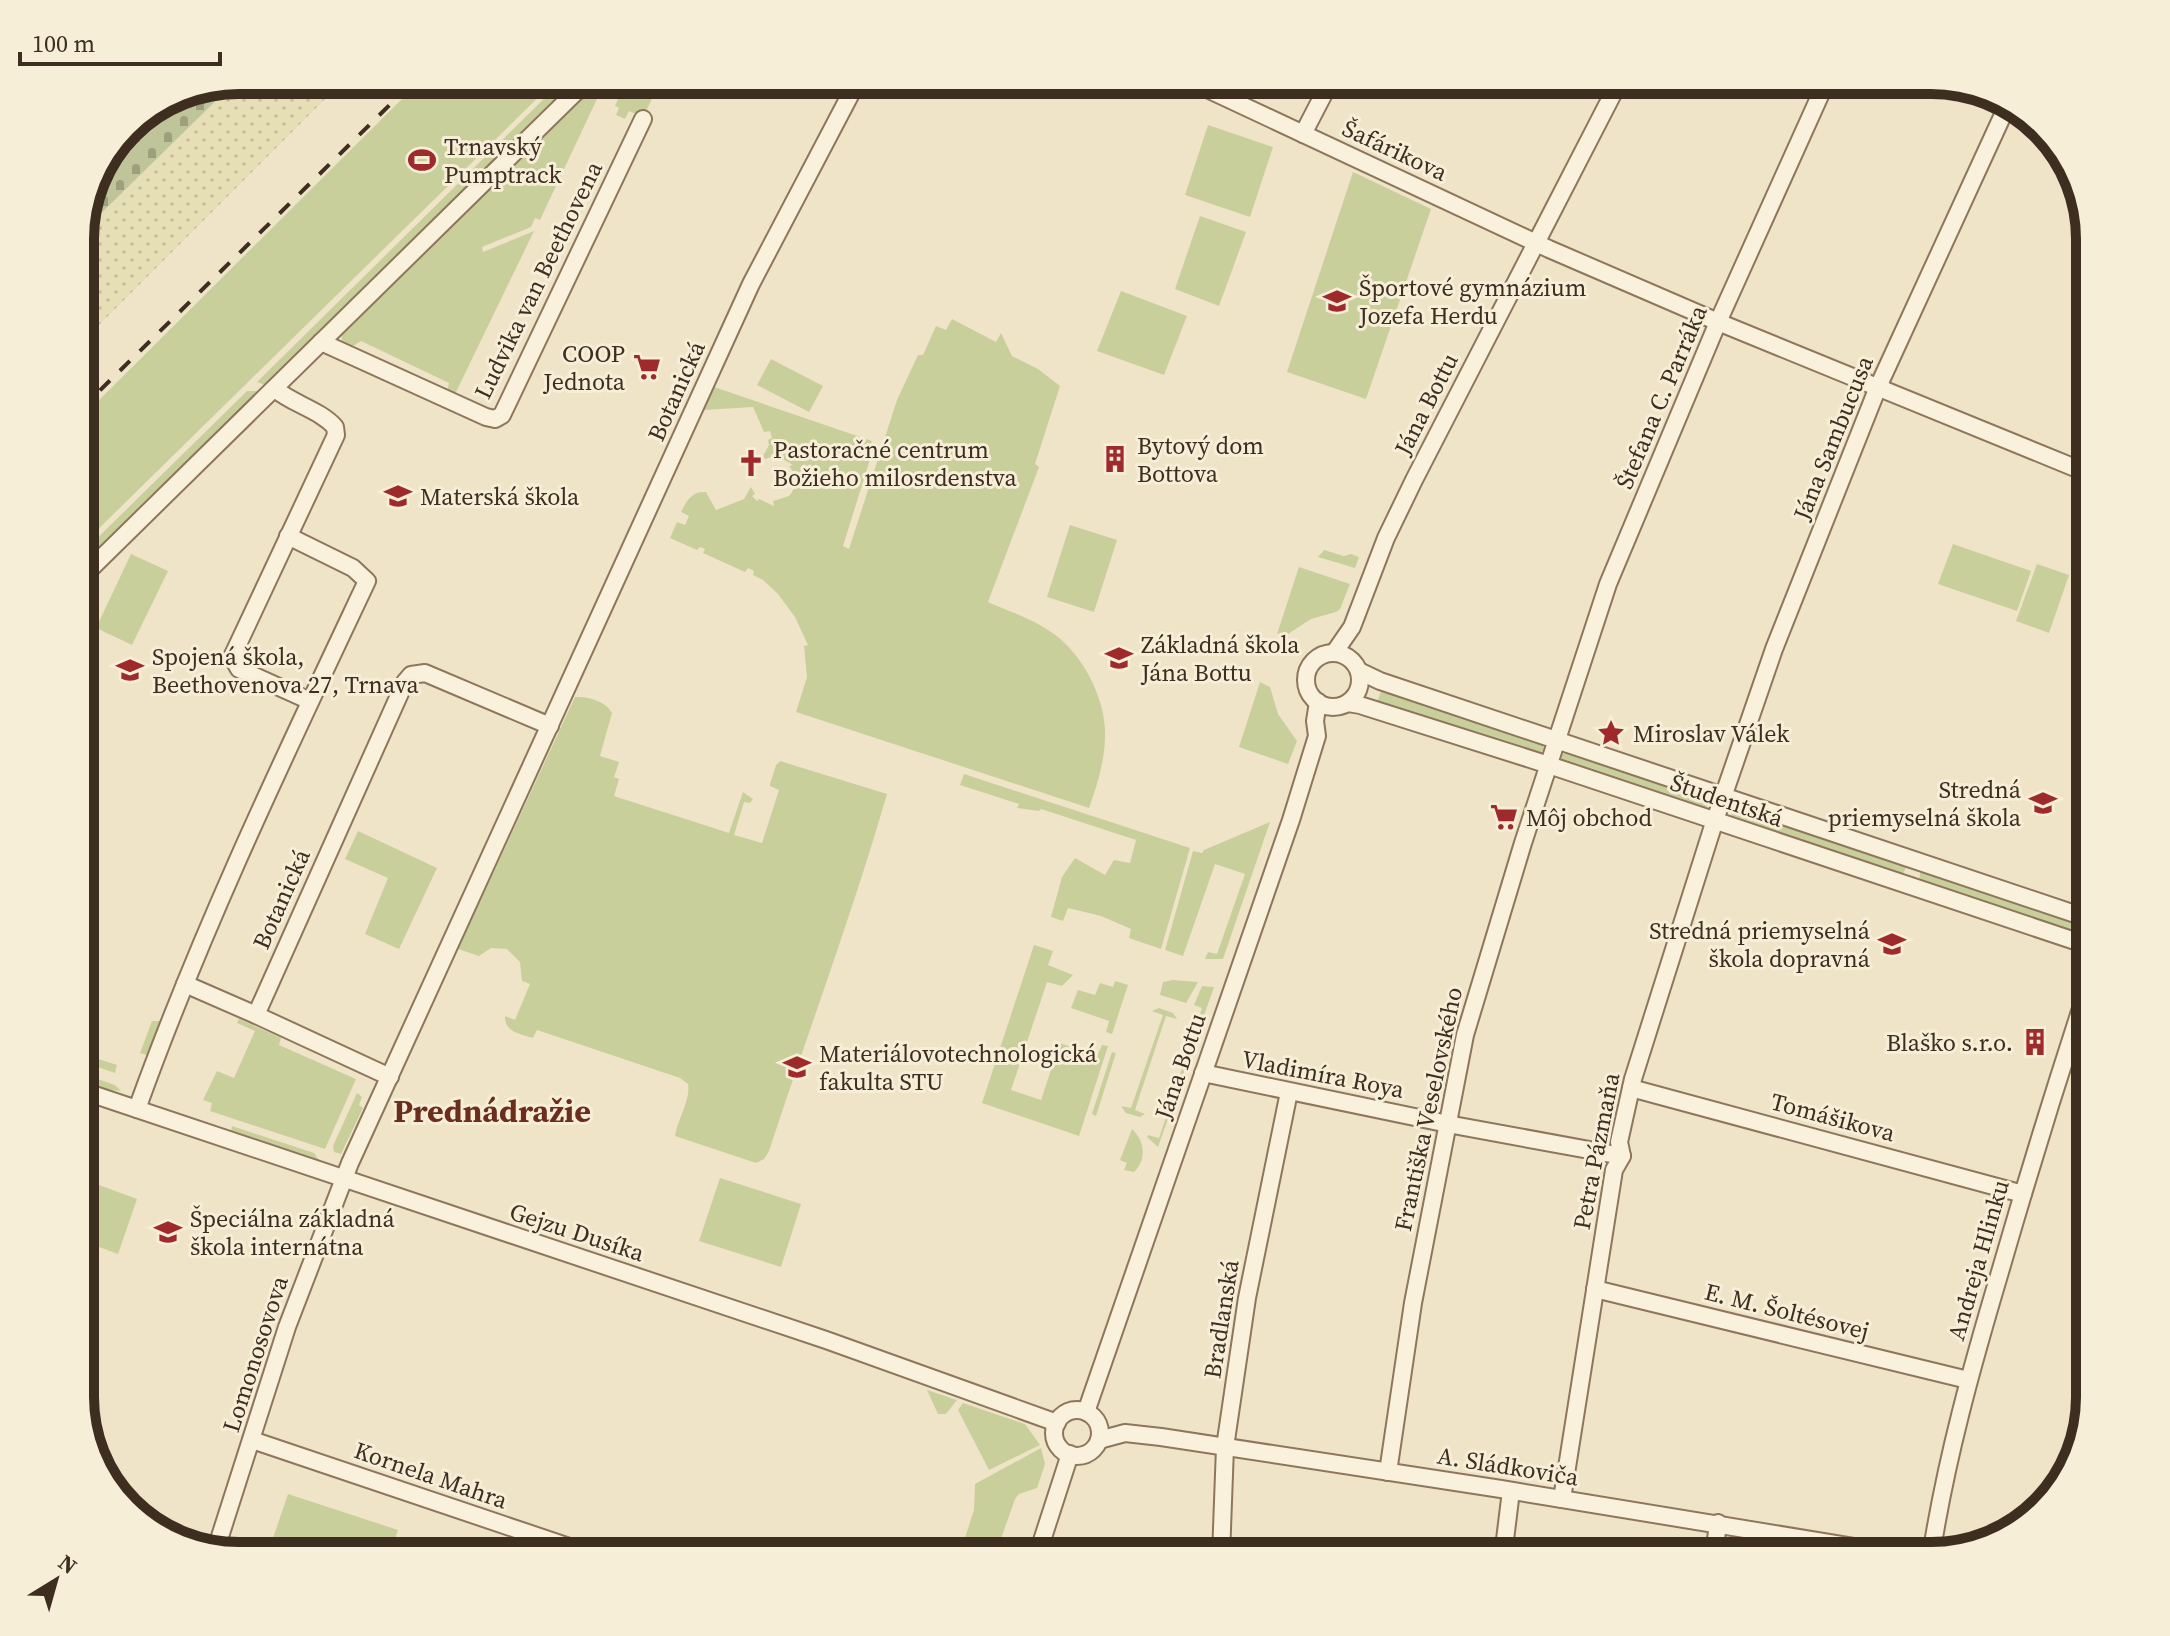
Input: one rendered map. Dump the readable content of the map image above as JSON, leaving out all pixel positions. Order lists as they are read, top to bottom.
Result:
{
  "streets": {
    "street": [
      "Šafárikova",
      "Ludvika van Beethovena",
      "Botanická",
      "Štefana C. Parráka",
      "Jána Bottu",
      "Jána Sambucusa",
      "Študentská",
      "Vladimíra Roya",
      "Františka Veselovského",
      "Tomášikova",
      "Petra Pázmaňa",
      "Gejzu Dusíka",
      "Andreja Hlinku",
      "E. M. Šoltésovej",
      "Bradlanská",
      "Lomonosovova",
      "A. Sládkoviča",
      "Kornela Mahra"
    ]
  },
  "crossings": [
    ["Šafárikova", "Štefana C. Parráka"],
    ["Šafárikova", "Jána Bottu"],
    ["Šafárikova", "Jána Sambucusa"],
    ["Botanická", "Gejzu Dusíka"],
    ["Botanická", "Lomonosovova"],
    ["Štefana C. Parráka", "Študentská"],
    ["Štefana C. Parráka", "Františka Veselovského"],
    ["Jána Bottu", "Študentská"],
    ["Jána Bottu", "Vladimíra Roya"],
    ["Jána Bottu", "Gejzu Dusíka"],
    ["Jána Bottu", "A. Sládkoviča"],
    ["Jána Sambucusa", "Študentská"],
    ["Jána Sambucusa", "Petra Pázmaňa"],
    ["Študentská", "Františka Veselovského"],
    ["Študentská", "Petra Pázmaňa"],
    ["Vladimíra Roya", "Františka Veselovského"],
    ["Vladimíra Roya", "Petra Pázmaňa"],
    ["Vladimíra Roya", "Bradlanská"],
    ["Františka Veselovského", "A. Sládkoviča"],
    ["Tomášikova", "Petra Pázmaňa"],
    ["Tomášikova", "Andreja Hlinku"],
    ["Petra Pázmaňa", "E. M. Šoltésovej"],
    ["Petra Pázmaňa", "A. Sládkoviča"],
    ["Gejzu Dusíka", "Lomonosovova"],
    ["Gejzu Dusíka", "A. Sládkoviča"],
    ["Andreja Hlinku", "E. M. Šoltésovej"],
    ["Bradlanská", "A. Sládkoviča"],
    ["Lomonosovova", "Kornela Mahra"]
  ],
  "districts": ["Prednádražie"],
  "places": {
    "sports": ["Trnavský Pumptrack"],
    "school or university": [
      "Športové gymnázium Jozefa Herdu",
      "Materská škola",
      "Základná škola Jána Bottu",
      "Spojená škola, Beethovenova 27, Trnava",
      "Stredná priemyselná škola",
      "Stredná priemyselná škola dopravná",
      "Materiálovotechnologická fakulta STU",
      "Špeciálna základná škola internátna"
    ],
    "supermarket": ["COOP Jednota", "Môj obchod"],
    "building": ["Bytový dom Bottova", "Blaško s.r.o."],
    "church": ["Pastoračné centrum Božieho milosrdenstva"],
    "place": ["Miroslav Válek"]
  },
  "scale_bar": "100 m",
  "north": "top right"
}
